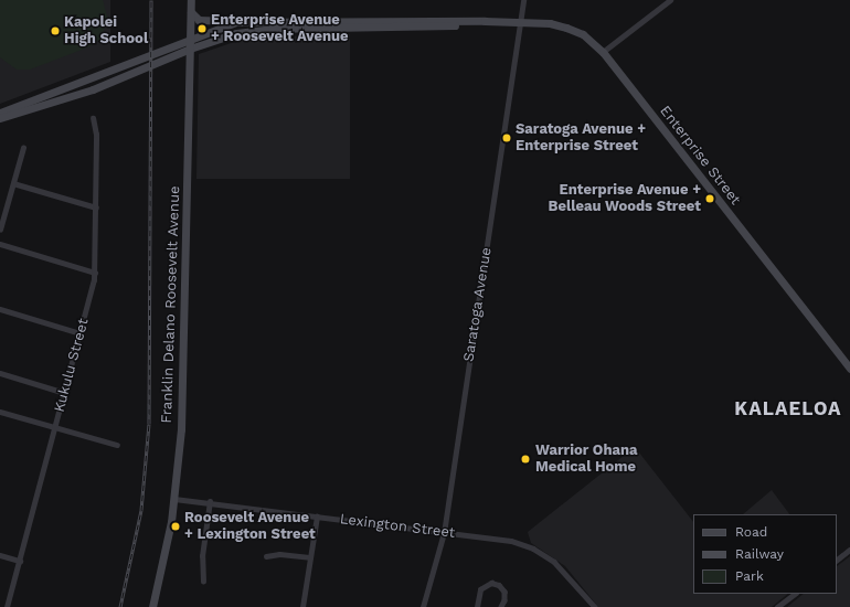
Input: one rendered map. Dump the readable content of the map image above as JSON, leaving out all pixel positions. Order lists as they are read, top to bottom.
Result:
{
  "streets": {
    "street": [
      "Enterprise Street",
      "Franklin Delano Roosevelt Avenue",
      "Saratoga Avenue",
      "Kukulu Street",
      "Lexington Street"
    ]
  },
  "crossings": [
    ["Enterprise Street", "Franklin Delano Roosevelt Avenue"],
    ["Enterprise Street", "Saratoga Avenue"],
    ["Franklin Delano Roosevelt Avenue", "Lexington Street"],
    ["Saratoga Avenue", "Lexington Street"]
  ],
  "districts": ["KALAELOA"],
  "places": [
    "Enterprise Avenue + Roosevelt Avenue",
    "Kapolei High School",
    "Saratoga Avenue + Enterprise Street",
    "Enterprise Avenue + Belleau Woods Street",
    "Warrior Ohana Medical Home",
    "Roosevelt Avenue + Lexington Street"
  ],
  "legend": ["Road", "Railway", "Park"]
}
